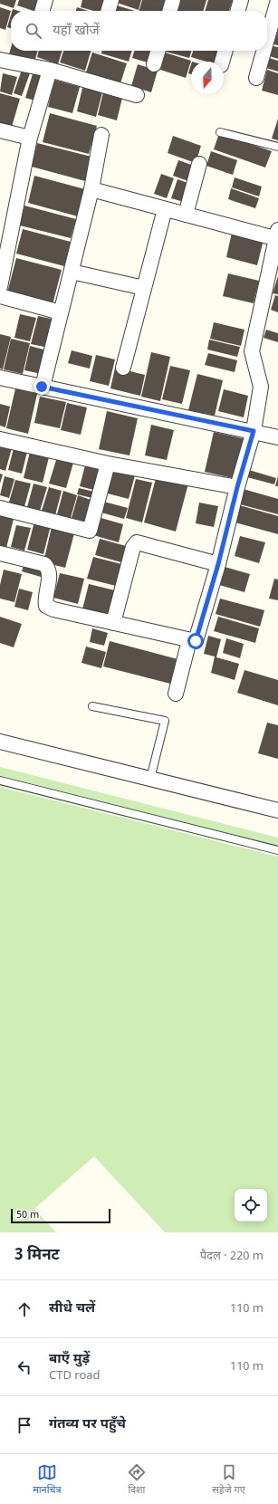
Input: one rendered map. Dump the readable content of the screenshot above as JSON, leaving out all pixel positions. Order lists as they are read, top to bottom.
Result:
{
  "scale_bar": "50 m",
  "north": "bottom",
  "page": {
    "search": "यहाँ खोजें",
    "scale": "50 m",
    "heading": ["3 मिनट", "पैदल · 220 m"],
    "list": [
      ["सीधे चलें", "110 m"],
      ["बाएँ मुड़ें", "CTD road", "110 m"],
      "गंतव्य पर पहुँचे"
    ],
    "nav": ["मानचित्र", "दिशा", "सहेजे गए"]
  }
}
